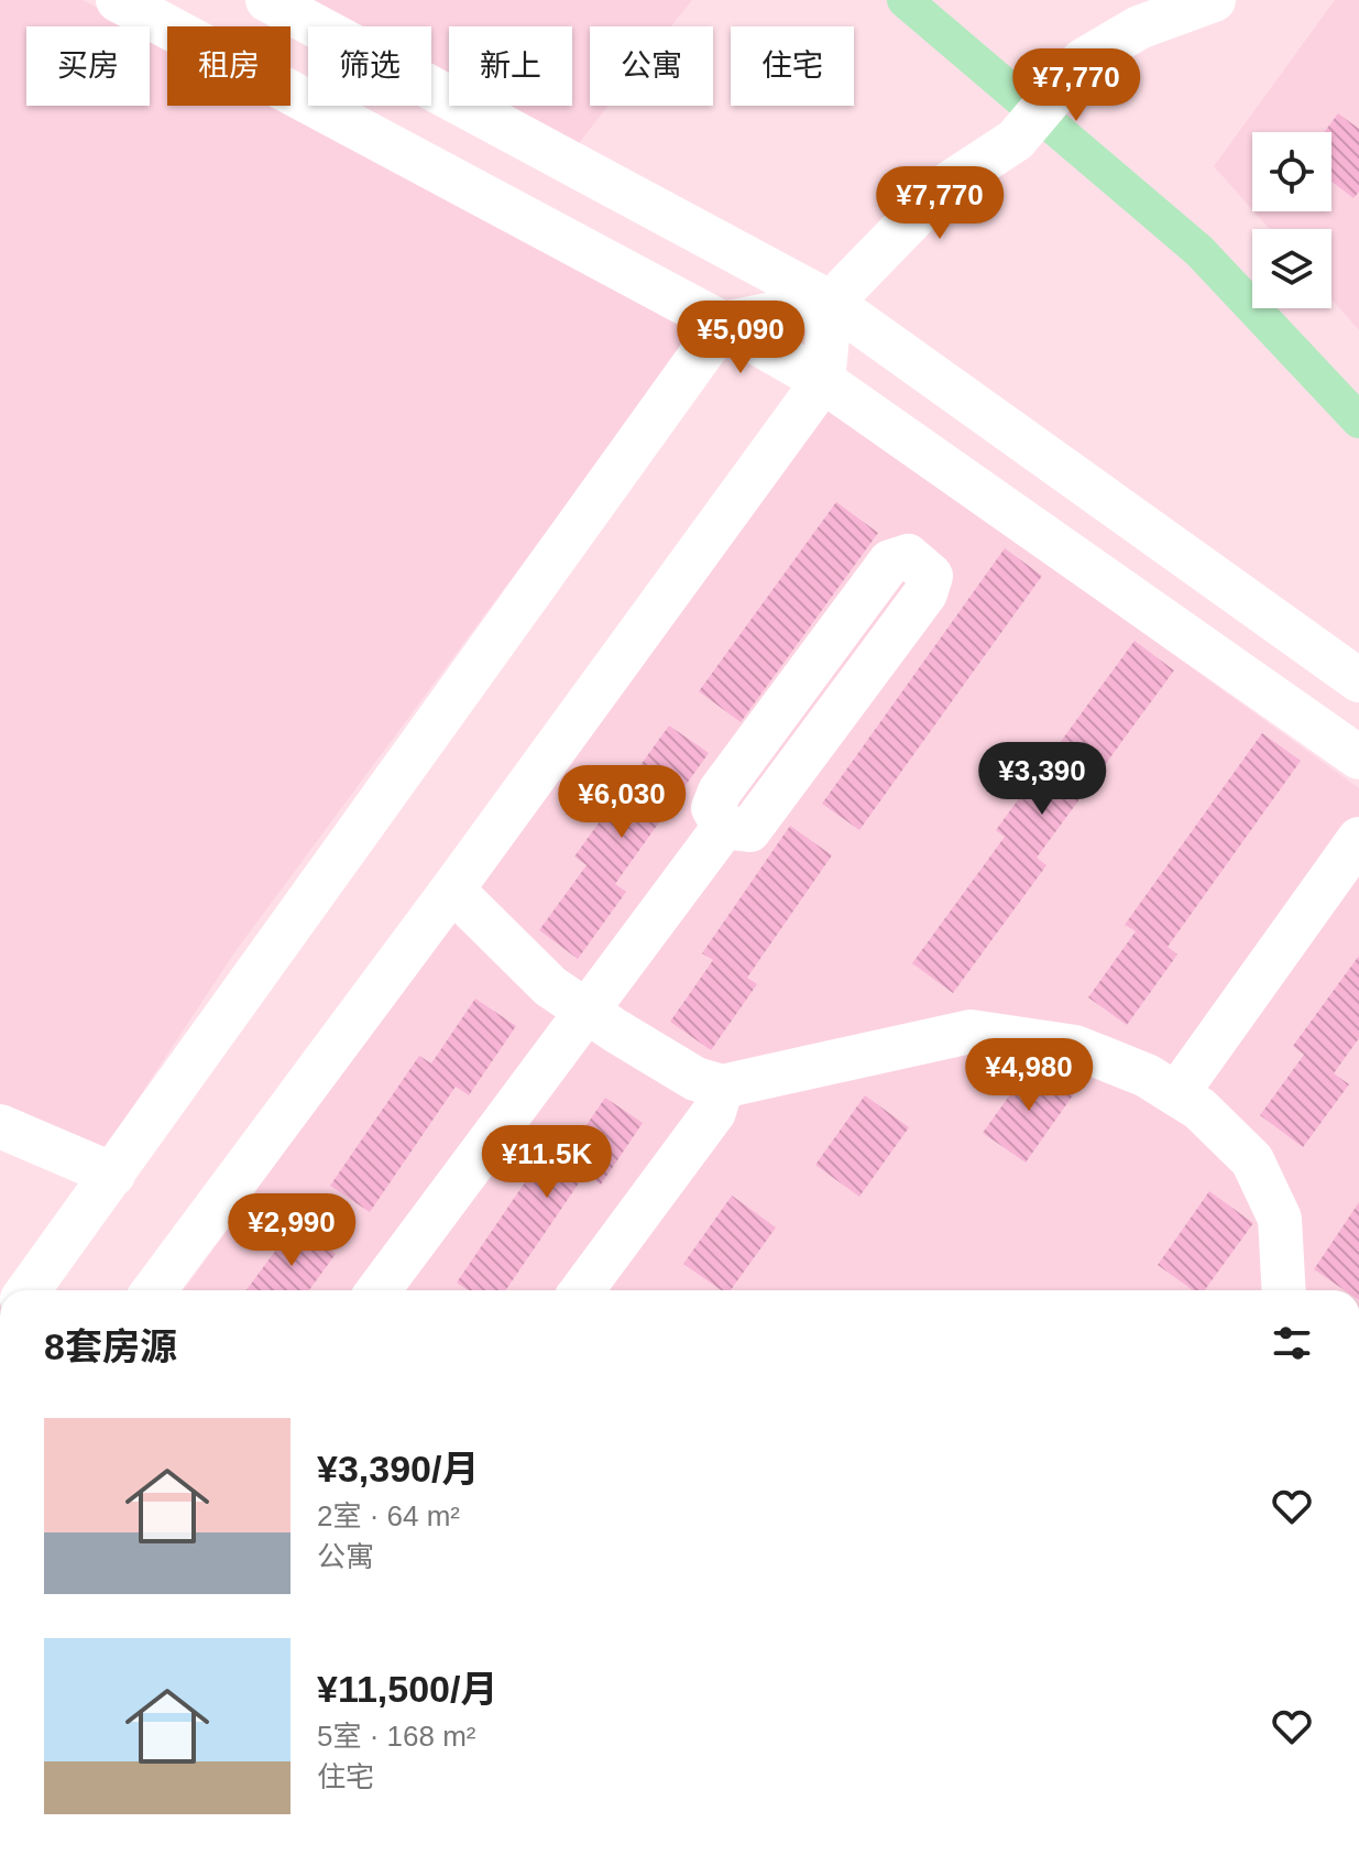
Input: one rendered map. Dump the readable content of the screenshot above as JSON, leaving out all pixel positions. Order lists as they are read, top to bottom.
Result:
{
  "page": {
    "chip": [
      "买房",
      "租房",
      "筛选",
      "新上",
      "公寓",
      "住宅"
    ],
    "price": [
      "¥7,770",
      "¥7,770",
      "¥5,090",
      "¥3,390",
      "¥6,030",
      "¥4,980",
      "¥11.5K",
      "¥2,990"
    ],
    "heading": "8套房源",
    "list": [
      {
        "name": "¥3,390/月",
        "note": "2室 · 64 m² · 公寓"
      },
      {
        "name": "¥11,500/月",
        "note": "5室 · 168 m² · 住宅"
      }
    ]
  }
}
